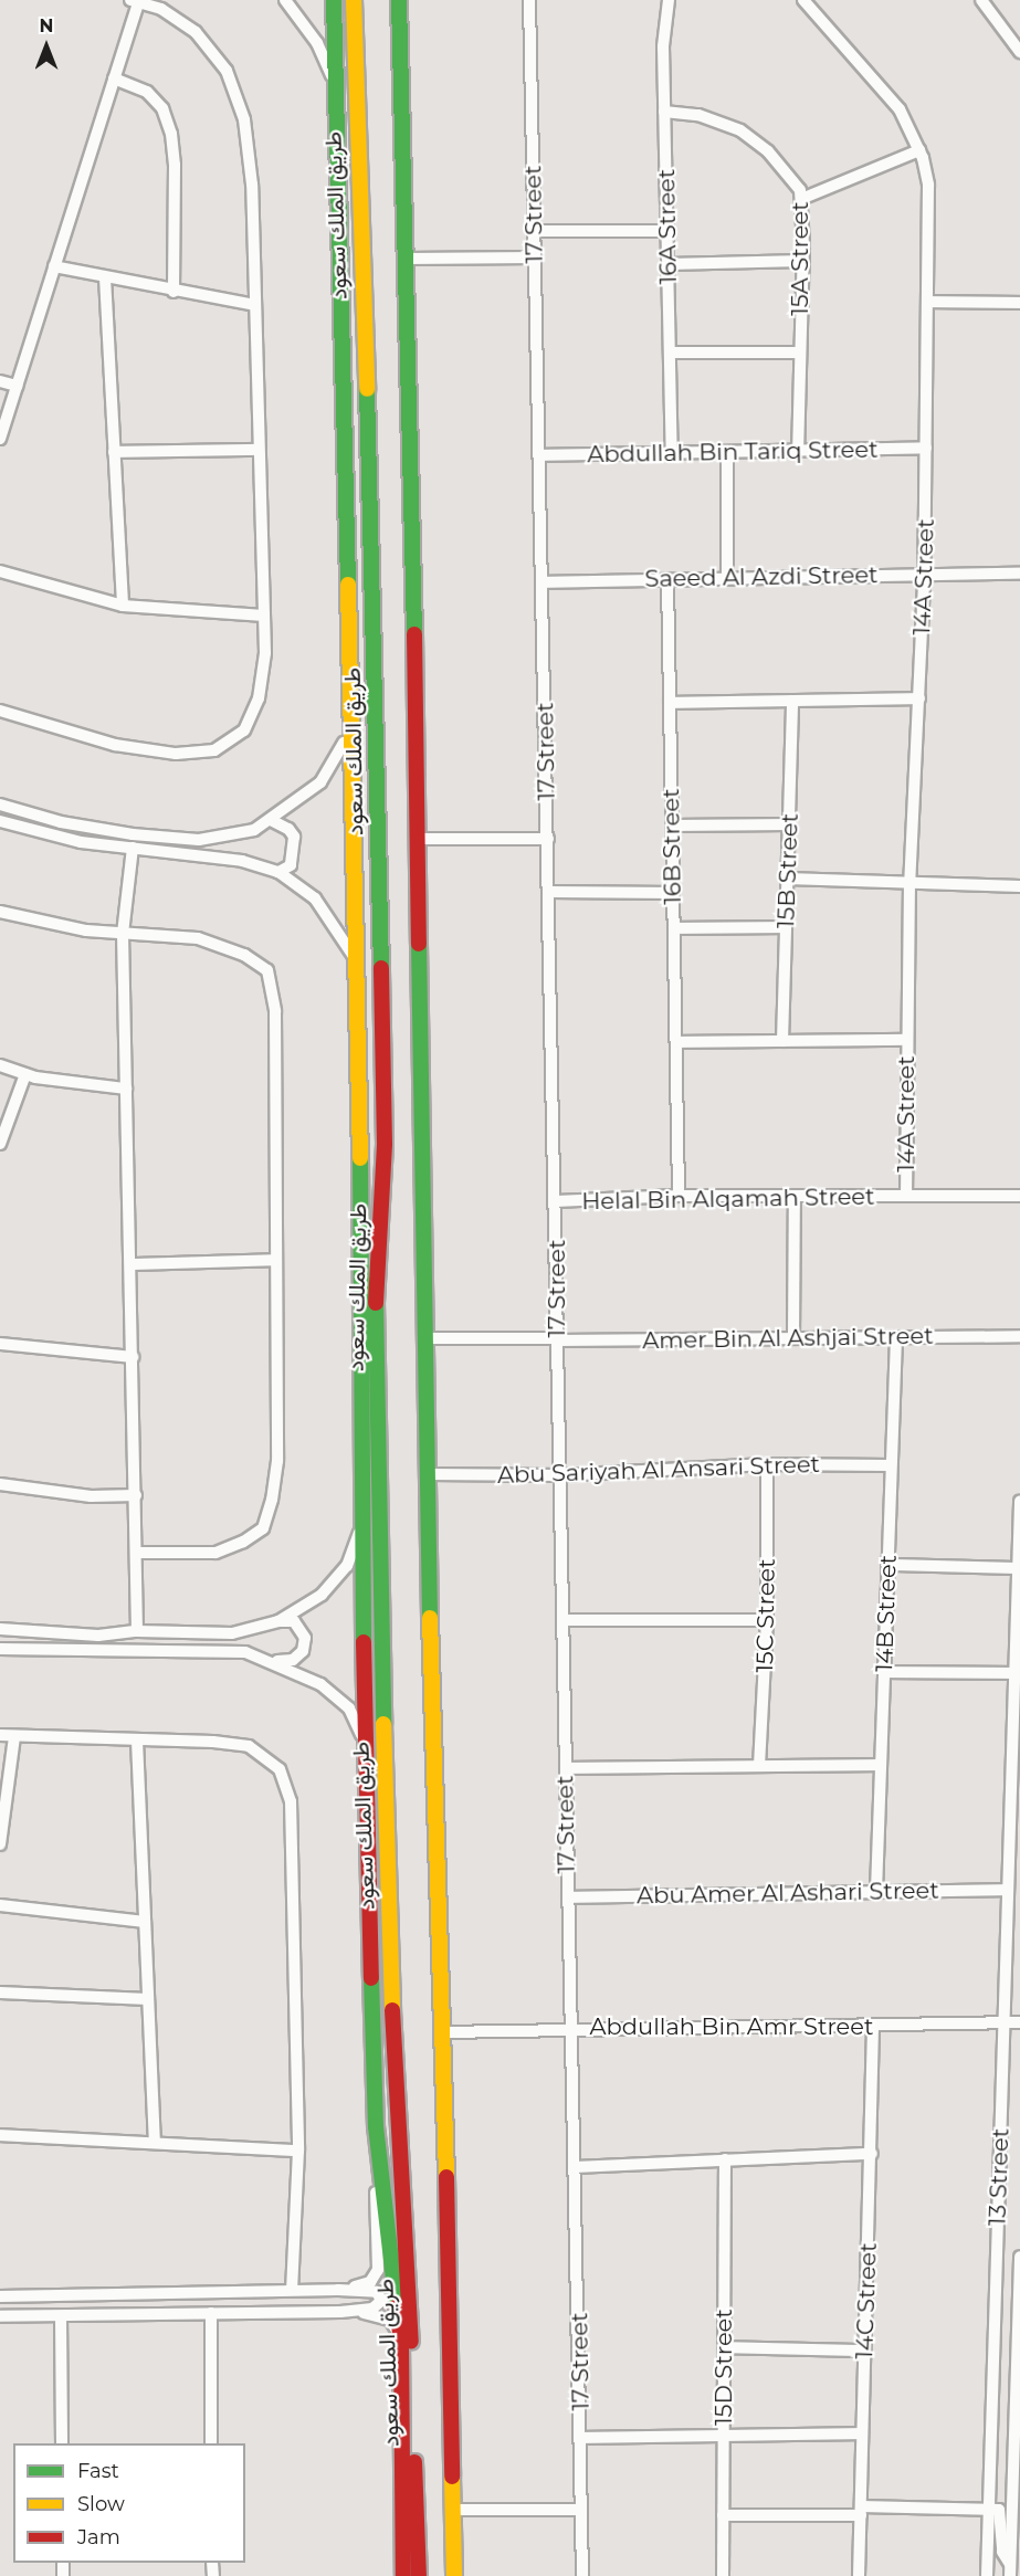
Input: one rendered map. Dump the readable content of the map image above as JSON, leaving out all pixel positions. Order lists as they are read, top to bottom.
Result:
{
  "streets": {
    "main road": ["طريق الملك سعود"],
    "street": [
      "17 Street",
      "16A Street",
      "15A Street",
      "Abdullah Bin Tariq Street",
      "Saeed Al Azdi Street",
      "14A Street",
      "16B Street",
      "15B Street",
      "Helal Bin Alqamah Street",
      "Amer Bin Al Ashjai Street",
      "Abu Sariyah Al Ansari Street",
      "14B Street",
      "15C Street",
      "Abu Amer Al Ashari Street",
      "Abdullah Bin Amr Street",
      "13 Street",
      "14C Street",
      "15D Street"
    ]
  },
  "crossings": [
    ["17 Street", "Abdullah Bin Tariq Street"],
    ["17 Street", "Saeed Al Azdi Street"],
    ["17 Street", "Helal Bin Alqamah Street"],
    ["17 Street", "Amer Bin Al Ashjai Street"],
    ["17 Street", "Abu Sariyah Al Ansari Street"],
    ["17 Street", "Abu Amer Al Ashari Street"],
    ["17 Street", "Abdullah Bin Amr Street"],
    ["16A Street", "15A Street"],
    ["16A Street", "Abdullah Bin Tariq Street"],
    ["15A Street", "Abdullah Bin Tariq Street"],
    ["Abdullah Bin Tariq Street", "14A Street"],
    ["Saeed Al Azdi Street", "14A Street"],
    ["Saeed Al Azdi Street", "16B Street"],
    ["14A Street", "Helal Bin Alqamah Street"],
    ["16B Street", "Helal Bin Alqamah Street"],
    ["Amer Bin Al Ashjai Street", "14B Street"],
    ["Abu Sariyah Al Ansari Street", "14B Street"],
    ["Abu Sariyah Al Ansari Street", "15C Street"],
    ["14B Street", "Abu Amer Al Ashari Street"],
    ["Abu Amer Al Ashari Street", "13 Street"],
    ["Abdullah Bin Amr Street", "13 Street"],
    ["Abdullah Bin Amr Street", "14C Street"]
  ],
  "legend": ["Fast", "Slow", "Jam"],
  "north": "top"
}
